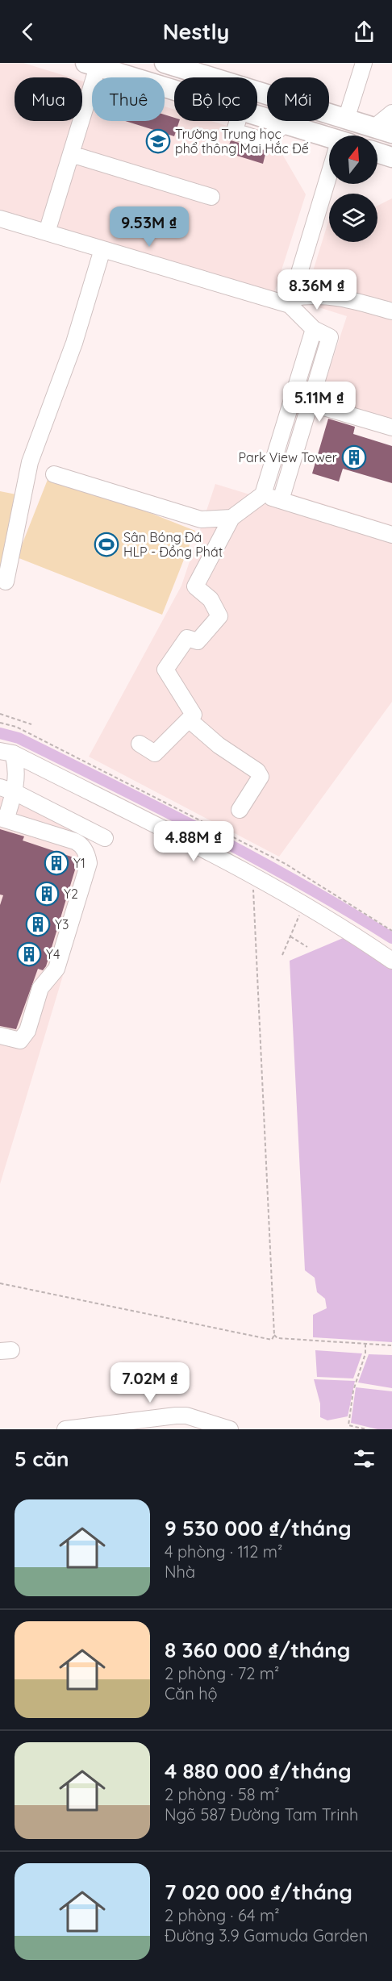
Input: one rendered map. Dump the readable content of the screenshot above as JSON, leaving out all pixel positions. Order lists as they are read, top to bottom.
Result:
{
  "places": {
    "school or university": ["Trường Trung học phổ thông Mai Hắc Đế"],
    "building": [
      "Park View Tower",
      "Y1",
      "Y2",
      "Y3",
      "Y4"
    ],
    "sports": ["Sân Bóng Đá HLP - Đồng Phát"]
  },
  "north": "top",
  "page": {
    "header": "Nestly",
    "chip": [
      "Mua",
      "Thuê",
      "Bộ lọc",
      "Mới"
    ],
    "price": [
      "9.53M ₫",
      "8.36M ₫",
      "5.11M ₫",
      "4.88M ₫",
      "7.02M ₫"
    ],
    "heading": "5 căn",
    "list": [
      {
        "name": "9 530 000 ₫/tháng",
        "note": "4 phòng · 112 m² · Nhà"
      },
      {
        "name": "8 360 000 ₫/tháng",
        "note": "2 phòng · 72 m² · Căn hộ"
      },
      {
        "name": "4 880 000 ₫/tháng",
        "note": "2 phòng · 58 m² · Ngõ 587 Đường Tam Trinh"
      },
      {
        "name": "7 020 000 ₫/tháng",
        "note": "2 phòng · 64 m² · Đường 3.9 Gamuda Garden"
      }
    ]
  }
}
